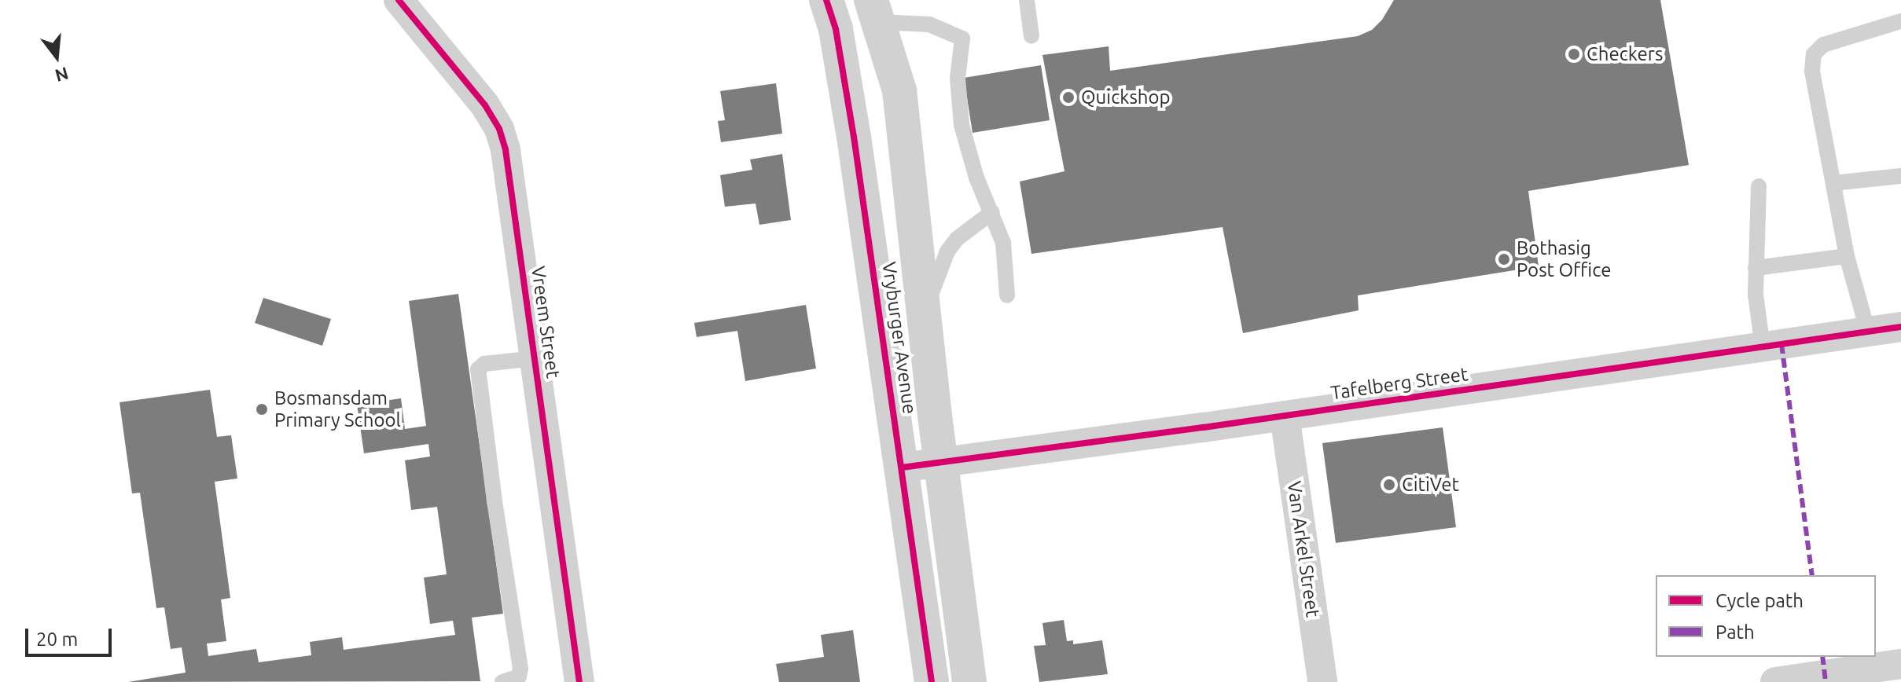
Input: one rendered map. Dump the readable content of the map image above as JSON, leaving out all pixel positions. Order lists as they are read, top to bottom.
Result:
{
  "streets": {
    "street": [
      "Vreem Street",
      "Vryburger Avenue",
      "Tafelberg Street",
      "Van Arkel Street"
    ]
  },
  "crossings": [
    ["Vryburger Avenue", "Tafelberg Street"],
    ["Tafelberg Street", "Van Arkel Street"]
  ],
  "places": [
    "Checkers",
    "Quickshop",
    "Bothasig Post Office",
    "Bosmansdam Primary School",
    "CitiVet"
  ],
  "legend": ["Cycle path", "Path"],
  "scale_bar": "20 m",
  "north": "bottom"
}
